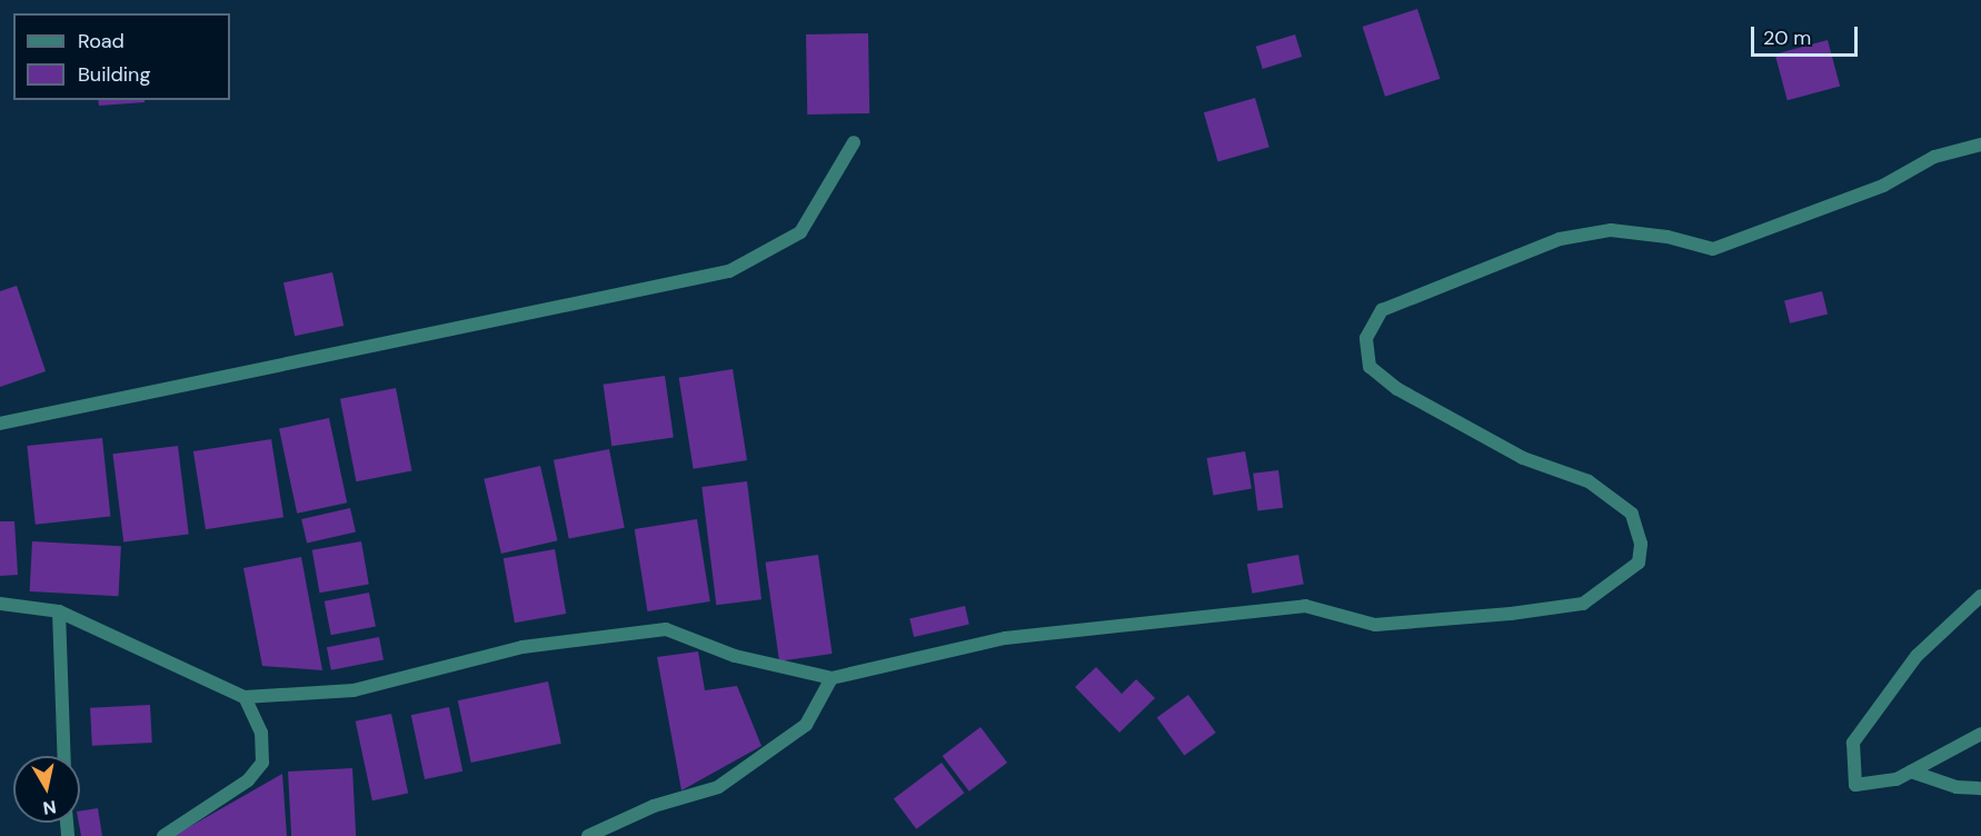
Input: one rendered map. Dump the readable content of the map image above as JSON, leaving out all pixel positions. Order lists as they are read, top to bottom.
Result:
{
  "legend": ["Road", "Building"],
  "scale_bar": "20 m",
  "north": "bottom"
}
